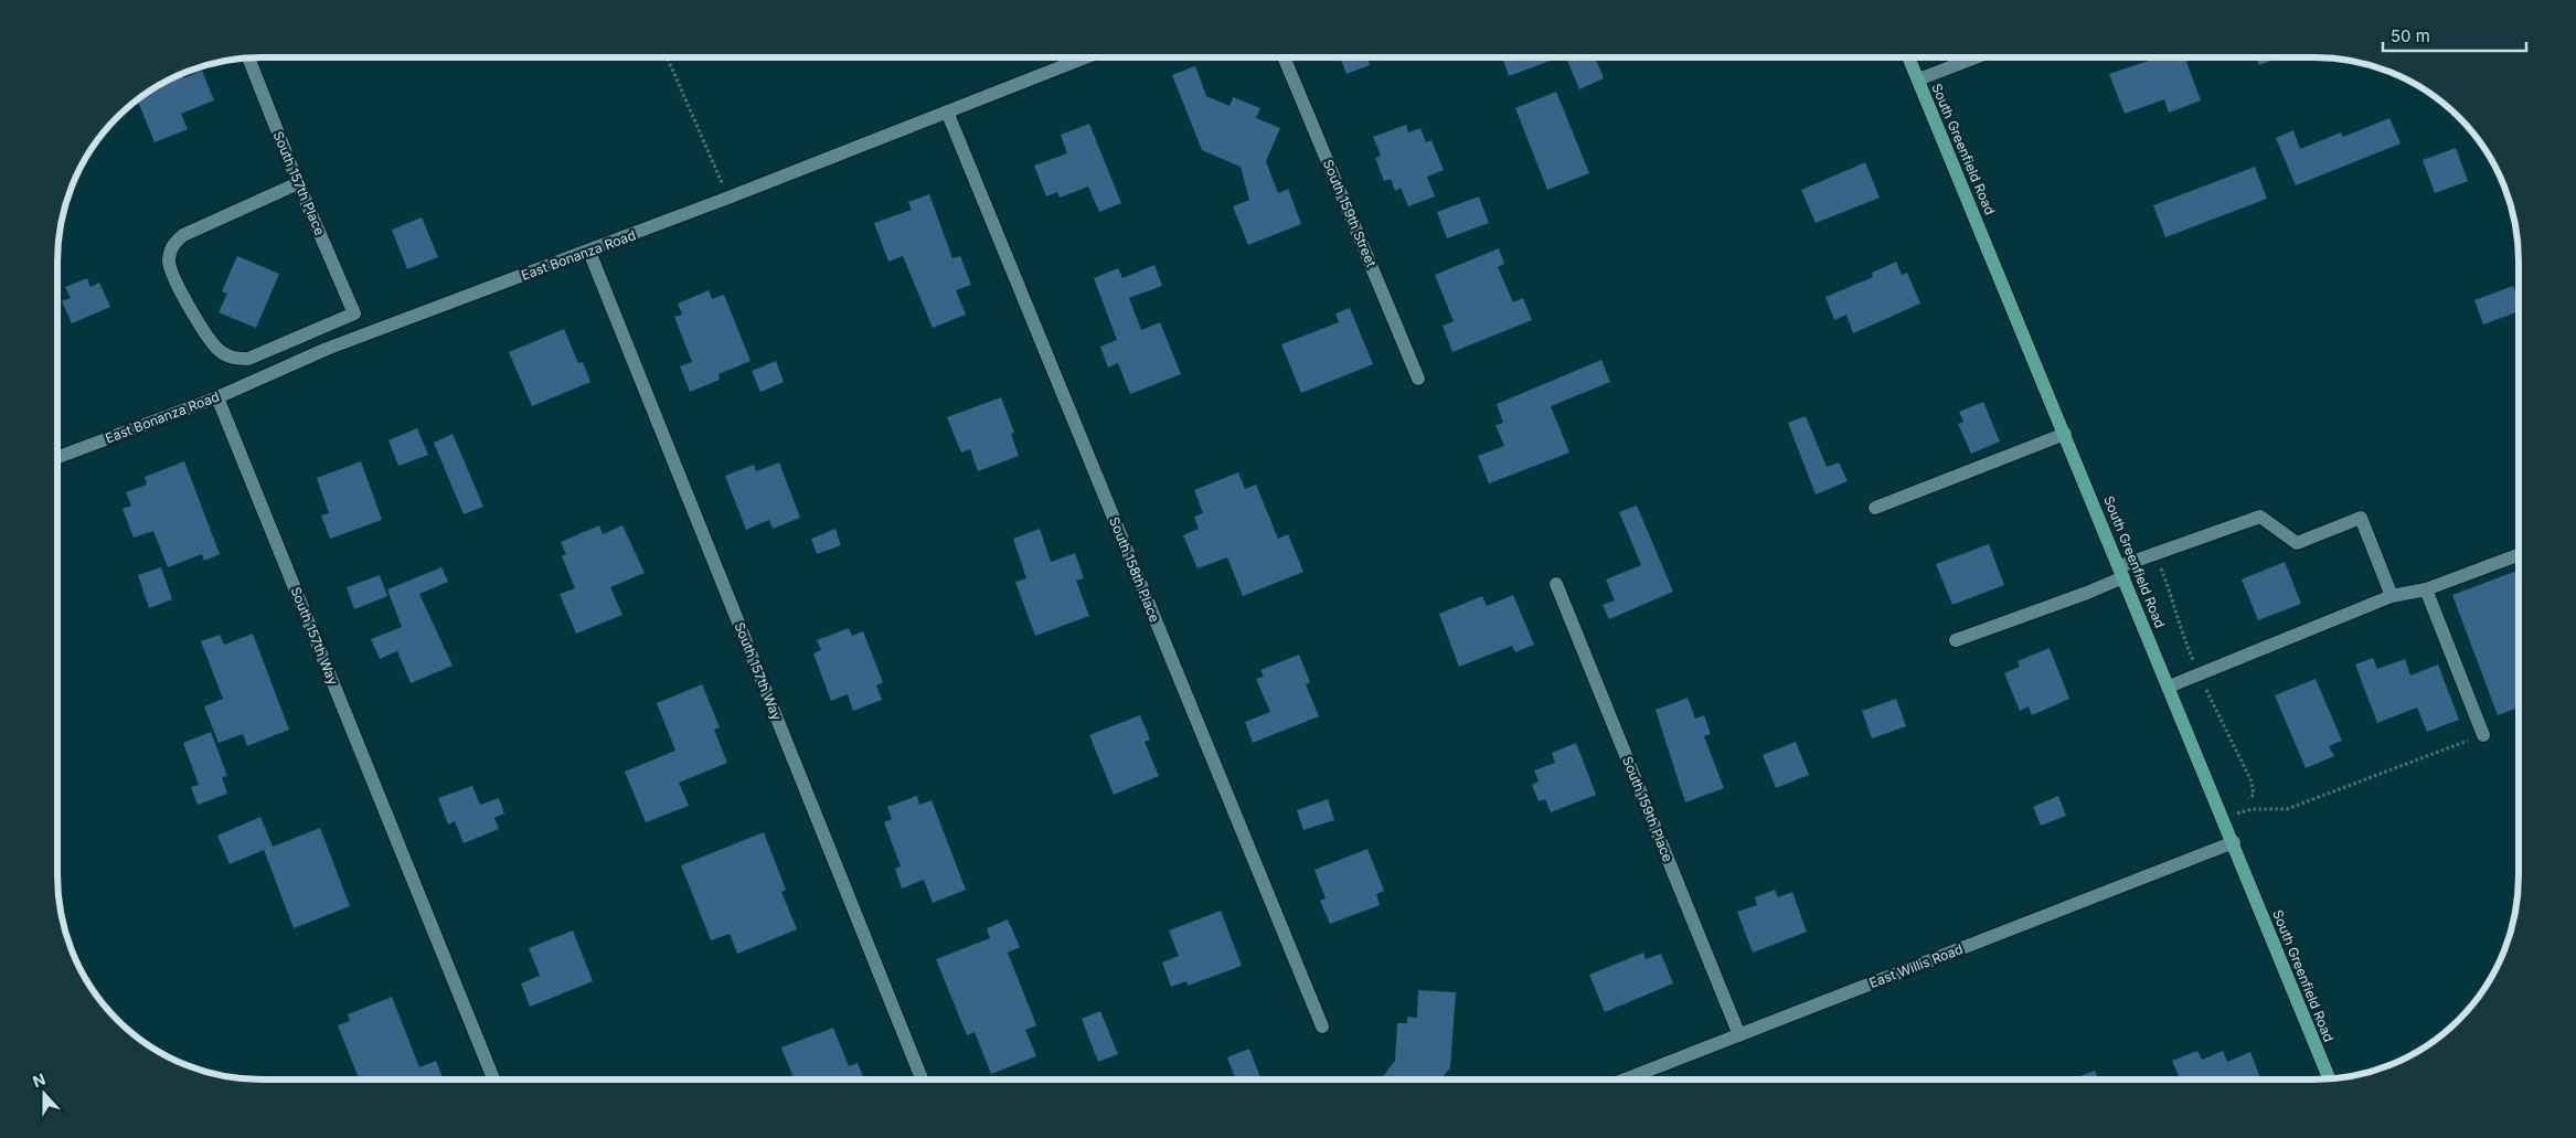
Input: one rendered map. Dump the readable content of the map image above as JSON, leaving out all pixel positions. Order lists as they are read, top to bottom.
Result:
{
  "streets": {
    "main road": ["South Greenfield Road"],
    "street": [
      "South 157th Place",
      "South 159th Street",
      "East Bonanza Road",
      "South 158th Place",
      "South 157th Way",
      "South 159th Place",
      "East Willis Road"
    ]
  },
  "crossings": [
    ["South Greenfield Road", "East Willis Road"],
    ["East Bonanza Road", "South 158th Place"],
    ["East Bonanza Road", "South 157th Way"],
    ["South 159th Place", "East Willis Road"]
  ],
  "scale_bar": "50 m",
  "north": "top"
}
